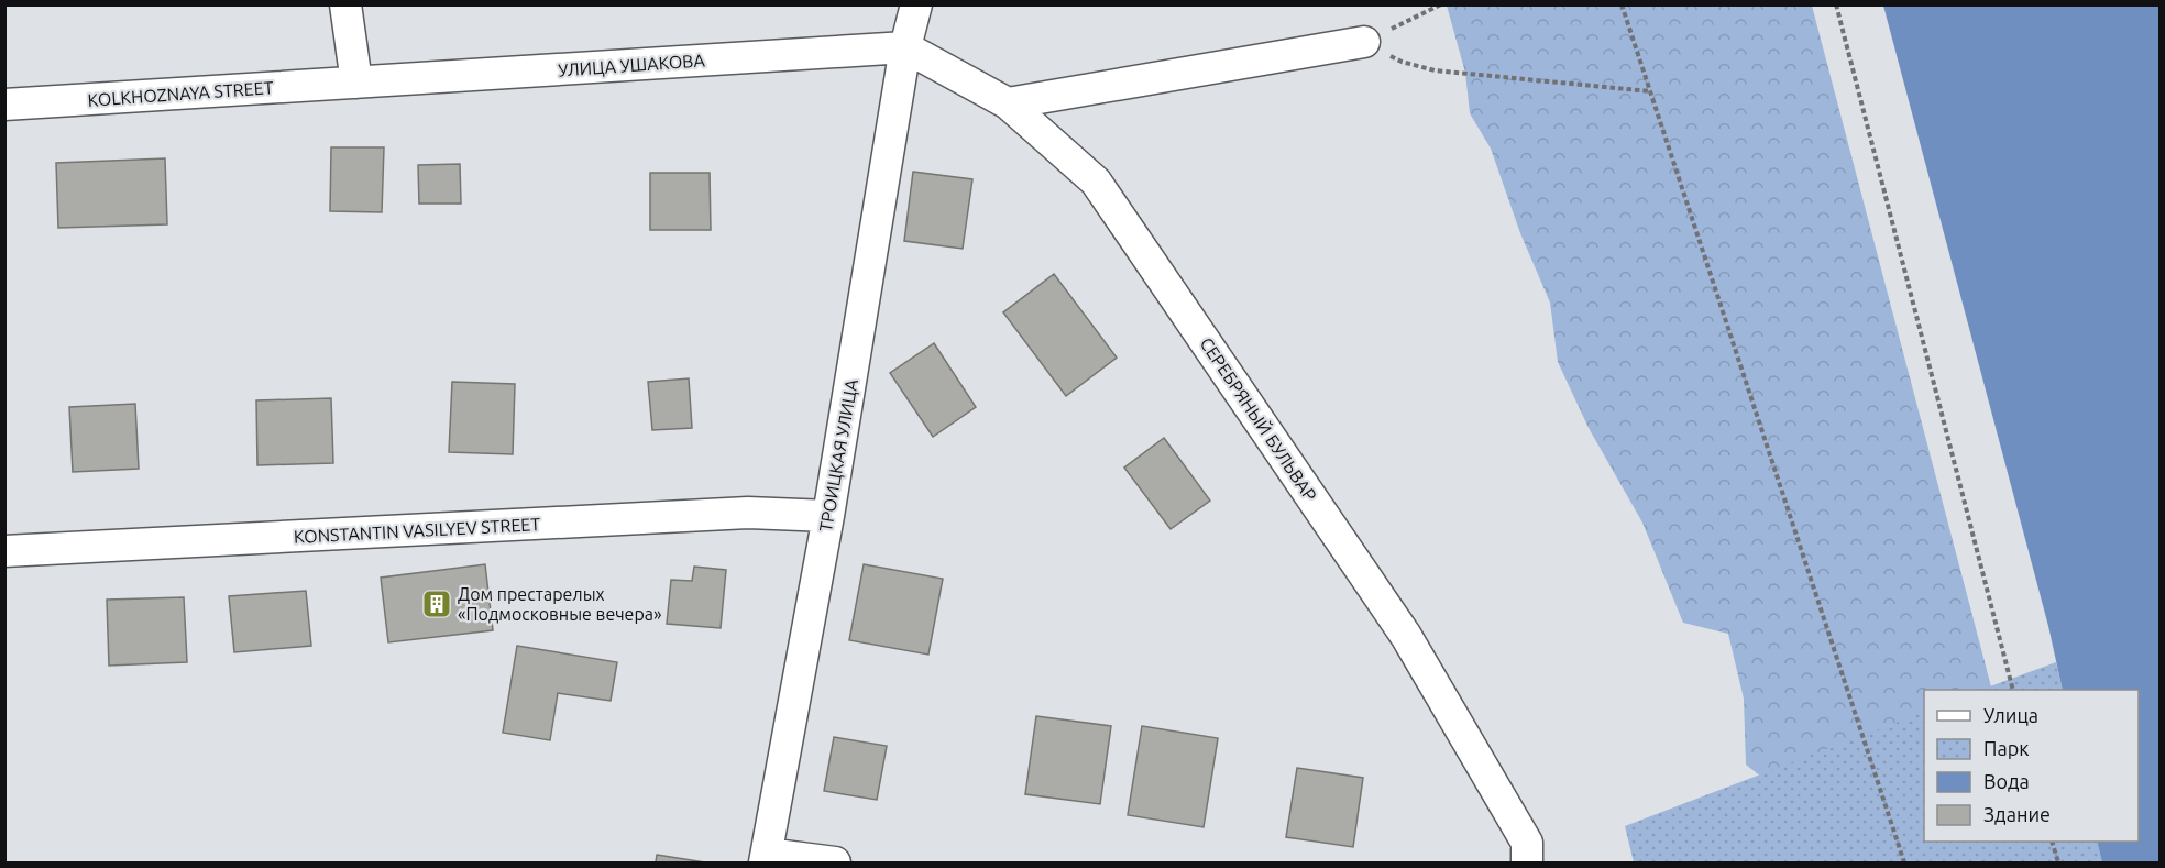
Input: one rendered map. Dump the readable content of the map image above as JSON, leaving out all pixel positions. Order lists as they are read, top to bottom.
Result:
{
  "streets": {
    "street": [
      "УЛИЦА УШАКОВА",
      "KOLKHOZNAYA STREET",
      "СЕРЕБРЯНЫЙ БУЛЬВАР",
      "ТРОИЦКАЯ УЛИЦА",
      "KONSTANTIN VASILYEV STREET"
    ]
  },
  "crossings": [
    ["УЛИЦА УШАКОВА", "KOLKHOZNAYA STREET"],
    ["УЛИЦА УШАКОВА", "СЕРЕБРЯНЫЙ БУЛЬВАР"],
    ["УЛИЦА УШАКОВА", "ТРОИЦКАЯ УЛИЦА"],
    ["СЕРЕБРЯНЫЙ БУЛЬВАР", "ТРОИЦКАЯ УЛИЦА"],
    ["ТРОИЦКАЯ УЛИЦА", "KONSTANTIN VASILYEV STREET"]
  ],
  "places": {
    "building": ["Дом престарелых «Подмосковные вечера»"]
  },
  "legend": [
    "Улица",
    "Парк",
    "Вода",
    "Здание"
  ]
}
